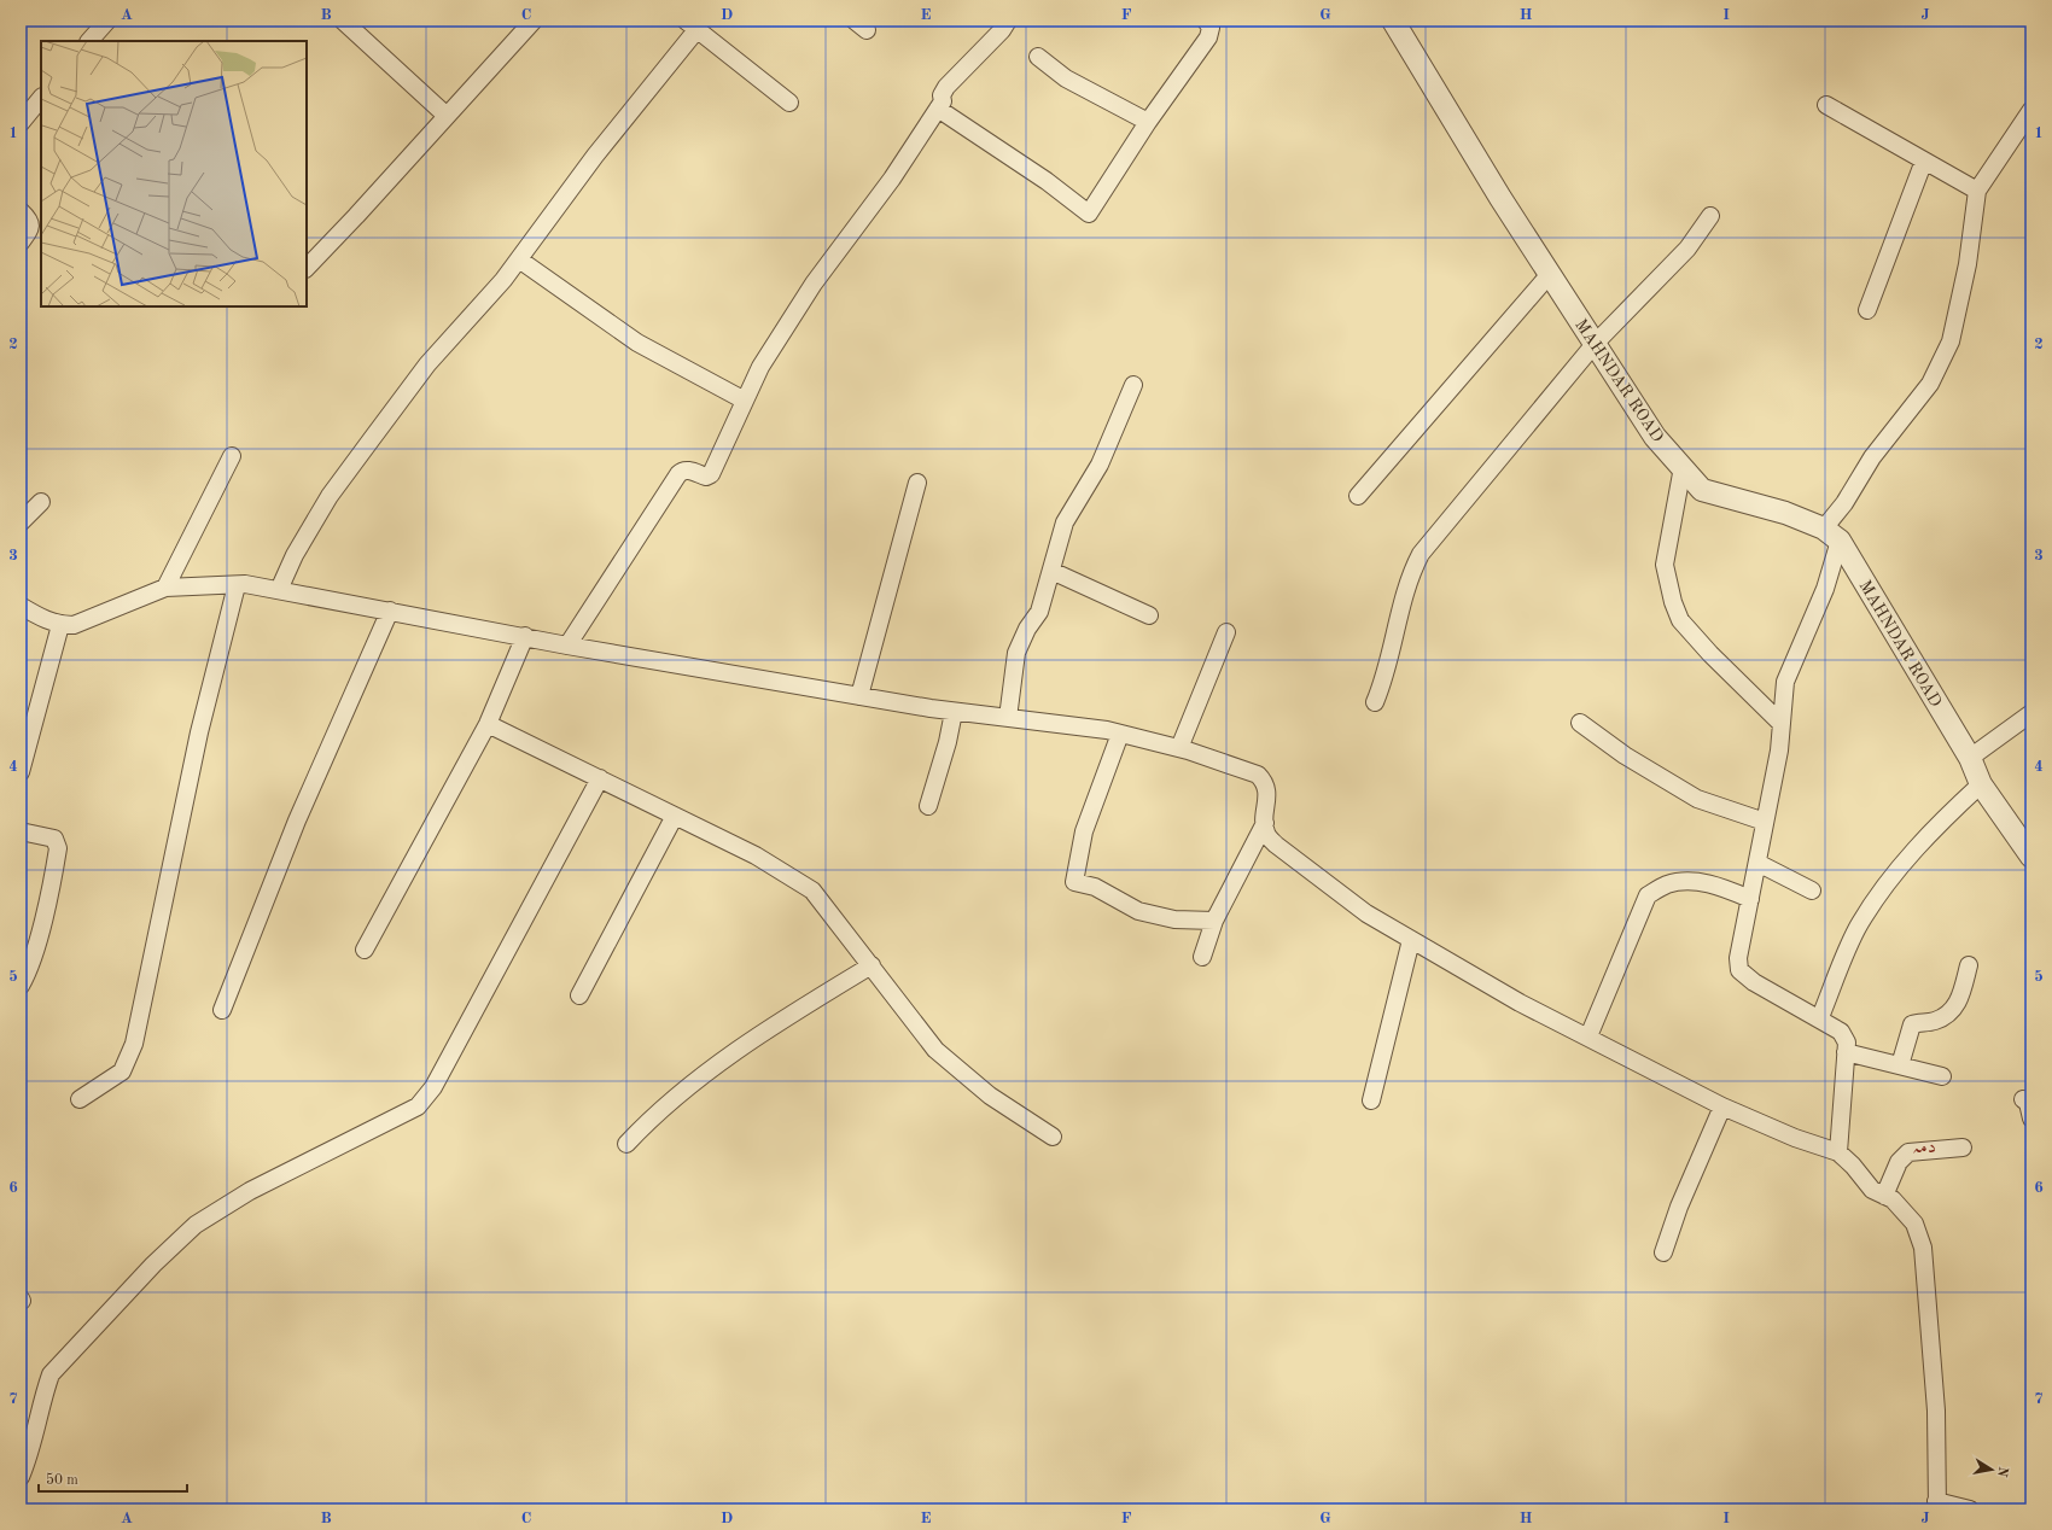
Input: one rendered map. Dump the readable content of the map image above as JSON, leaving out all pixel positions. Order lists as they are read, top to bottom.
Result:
{
  "streets": {
    "street": ["MAHNDAR ROAD"]
  },
  "districts": ["دمہ"],
  "scale_bar": "50 m",
  "north": "right",
  "grid": {
    "columns": [
      "A",
      "B",
      "C",
      "D",
      "E",
      "F",
      "G",
      "H",
      "I",
      "J"
    ],
    "rows": [
      "1",
      "2",
      "3",
      "4",
      "5",
      "6",
      "7"
    ]
  }
}
